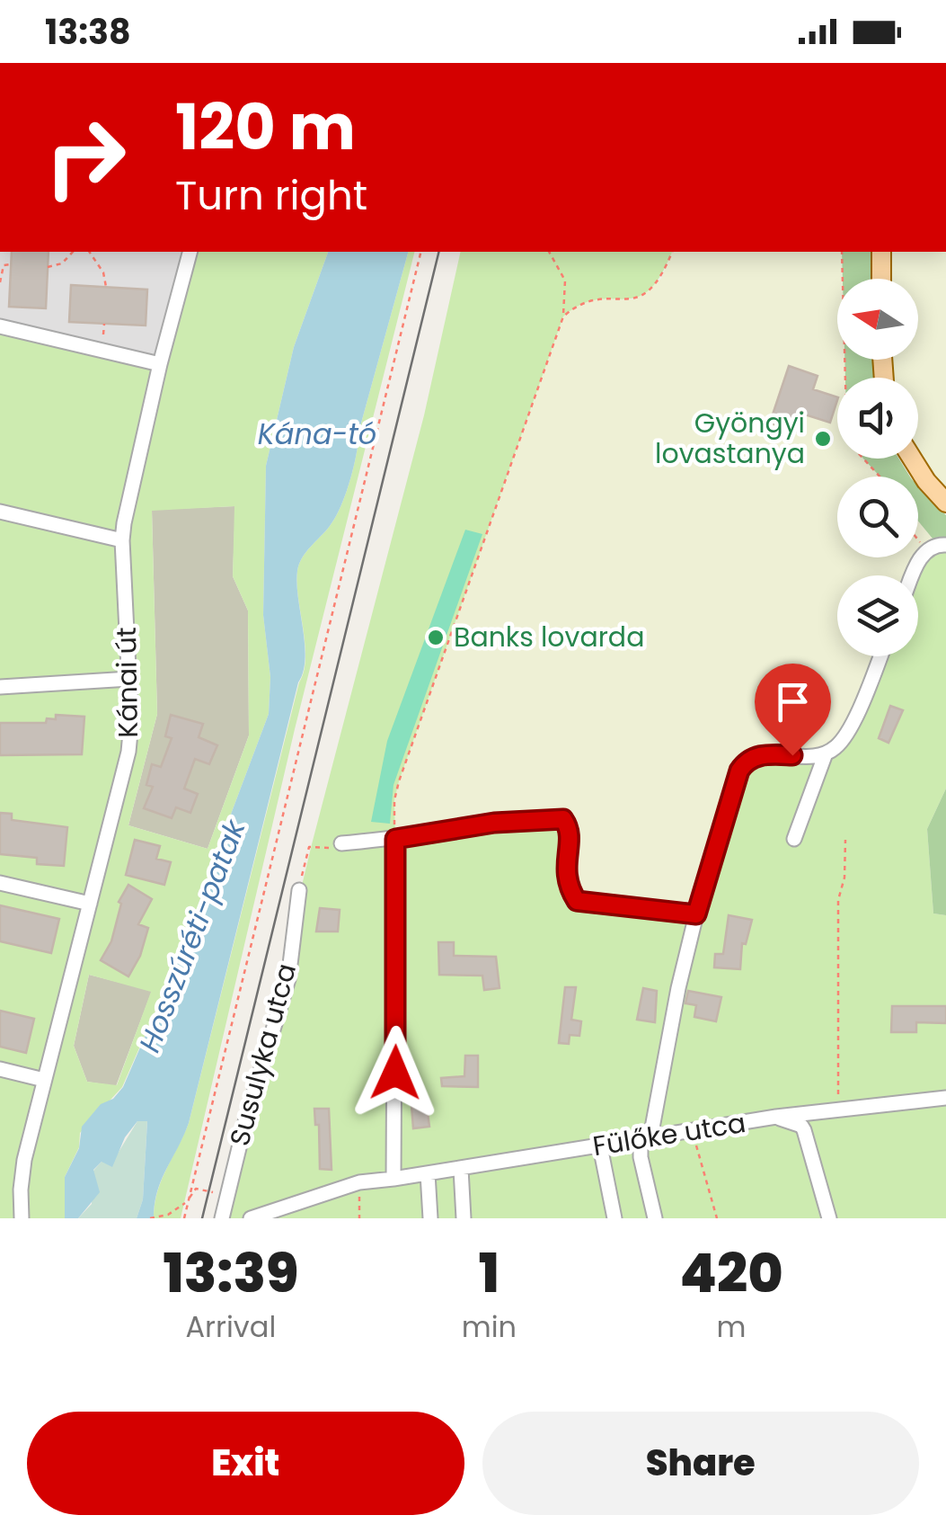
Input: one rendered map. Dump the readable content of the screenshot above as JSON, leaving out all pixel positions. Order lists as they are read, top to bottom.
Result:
{
  "streets": {
    "street": ["Kánai út", "Susulyka utca", "Fülőke utca"]
  },
  "water": ["Kána-tó", "Hosszúréti-patak"],
  "places": ["Gyöngyi lovastanya", "Banks lovarda"],
  "north": "left",
  "page": {
    "status": "13:38",
    "turn": ["120 m", "Turn right"],
    "eta": [
      "13:39",
      "Arrival",
      "1",
      "min",
      "420",
      "m"
    ],
    "buttons": ["Exit", "Share"]
  }
}
